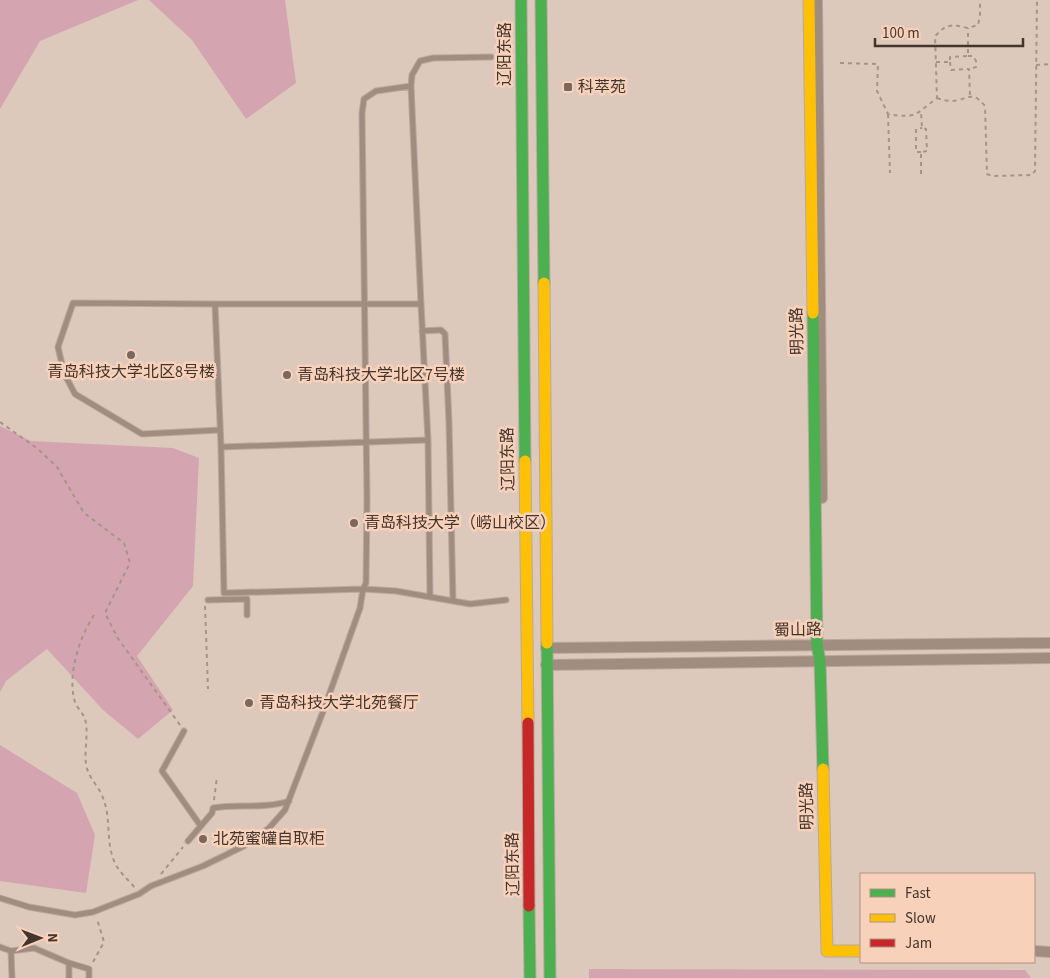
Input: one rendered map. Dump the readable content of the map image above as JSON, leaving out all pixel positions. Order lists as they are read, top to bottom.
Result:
{
  "streets": {
    "main road": ["辽阳东路", "明光路"],
    "street": ["蜀山路"]
  },
  "crossings": [
    ["明光路", "蜀山路"]
  ],
  "places": {
    "transit": ["科萃苑"],
    "other": [
      "青岛科技大学北区8号楼",
      "青岛科技大学北区7号楼",
      "青岛科技大学（崂山校区）",
      "青岛科技大学北苑餐厅",
      "北苑蜜罐自取柜"
    ]
  },
  "legend": ["Fast", "Slow", "Jam"],
  "scale_bar": "100 m",
  "north": "right"
}
